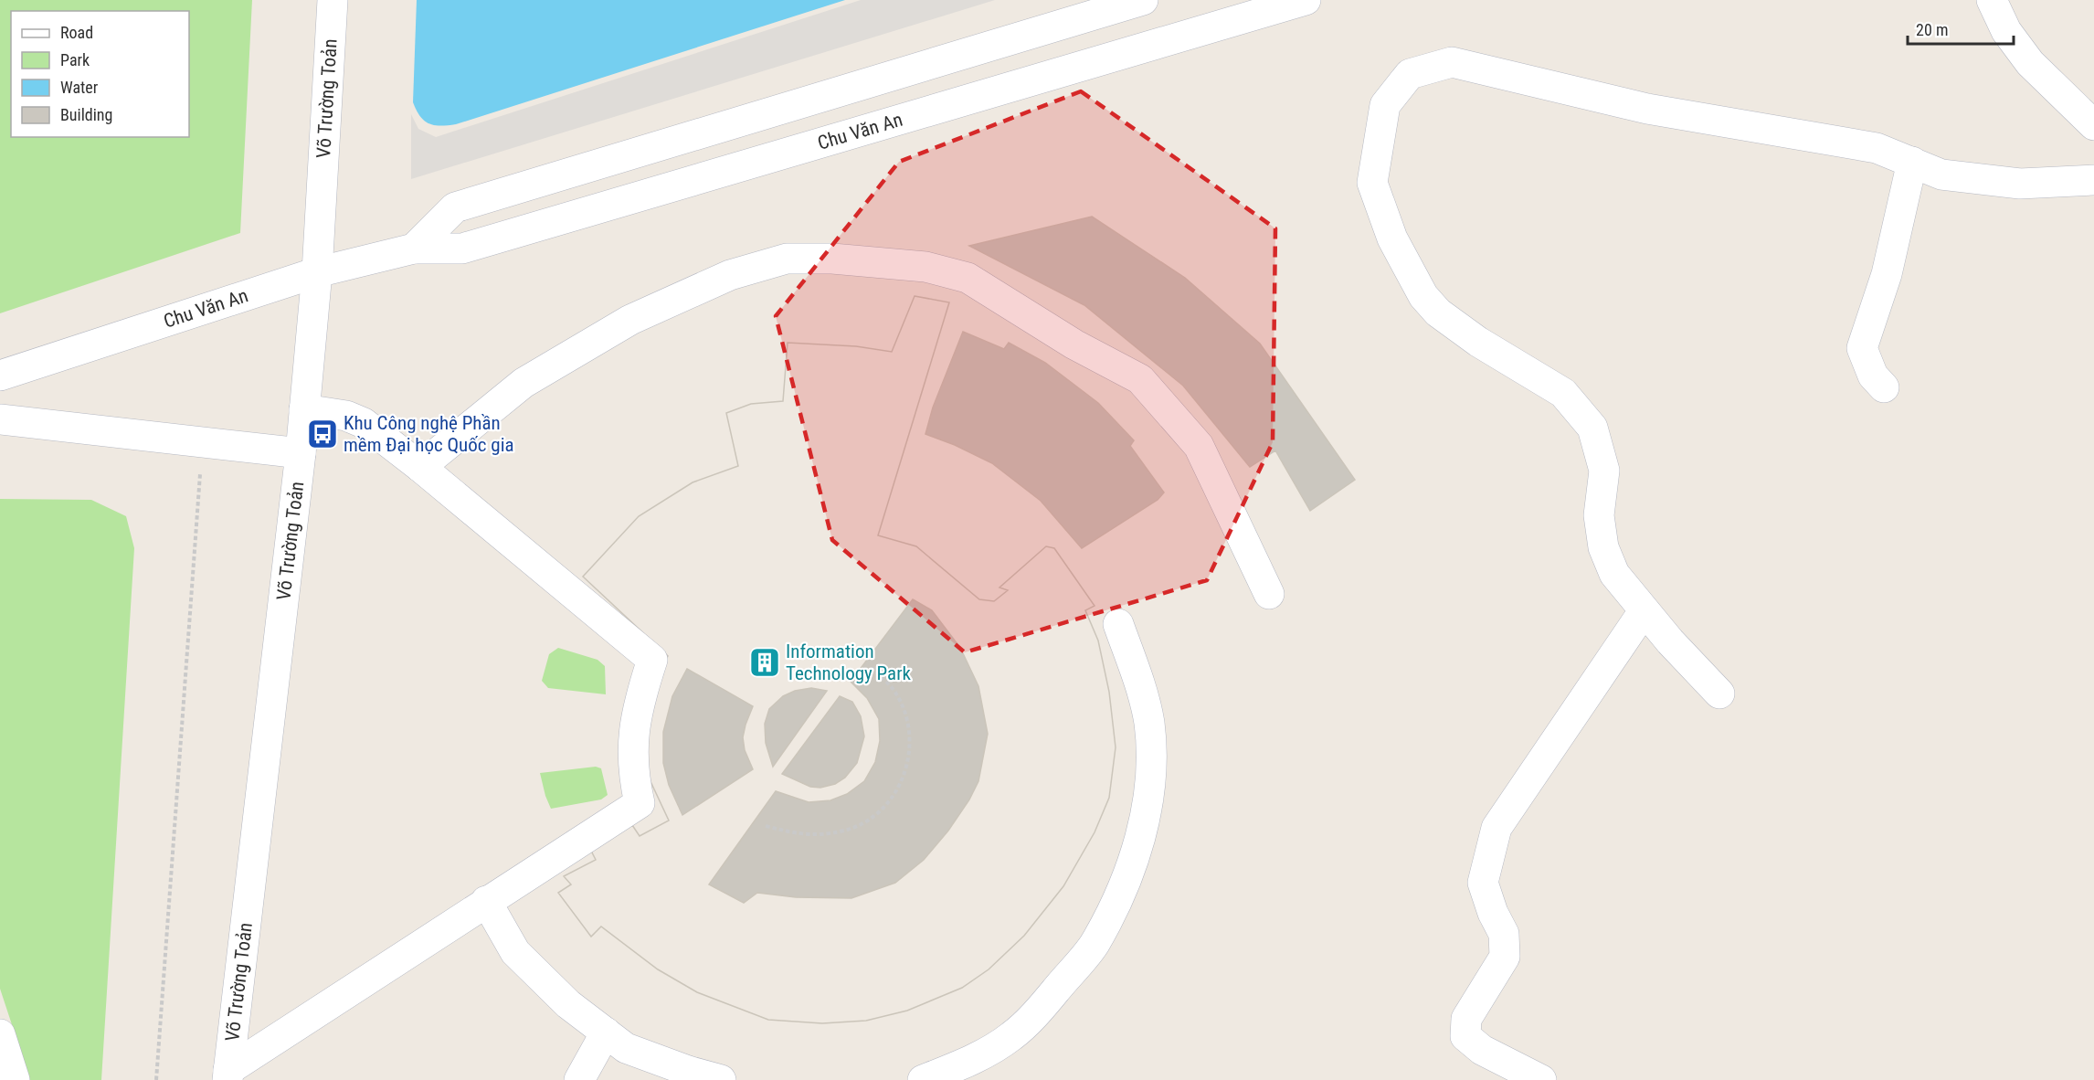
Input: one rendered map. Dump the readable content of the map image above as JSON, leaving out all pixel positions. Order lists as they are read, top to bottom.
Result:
{
  "streets": {
    "street": ["Võ Trường Toản", "Chu Văn An"]
  },
  "crossings": [
    ["Võ Trường Toản", "Chu Văn An"]
  ],
  "places": {
    "bus stop": ["Khu Công nghệ Phần mềm Đại học Quốc gia"],
    "building": ["Information Technology Park"]
  },
  "legend": [
    "Road",
    "Park",
    "Water",
    "Building"
  ],
  "scale_bar": "20 m"
}
